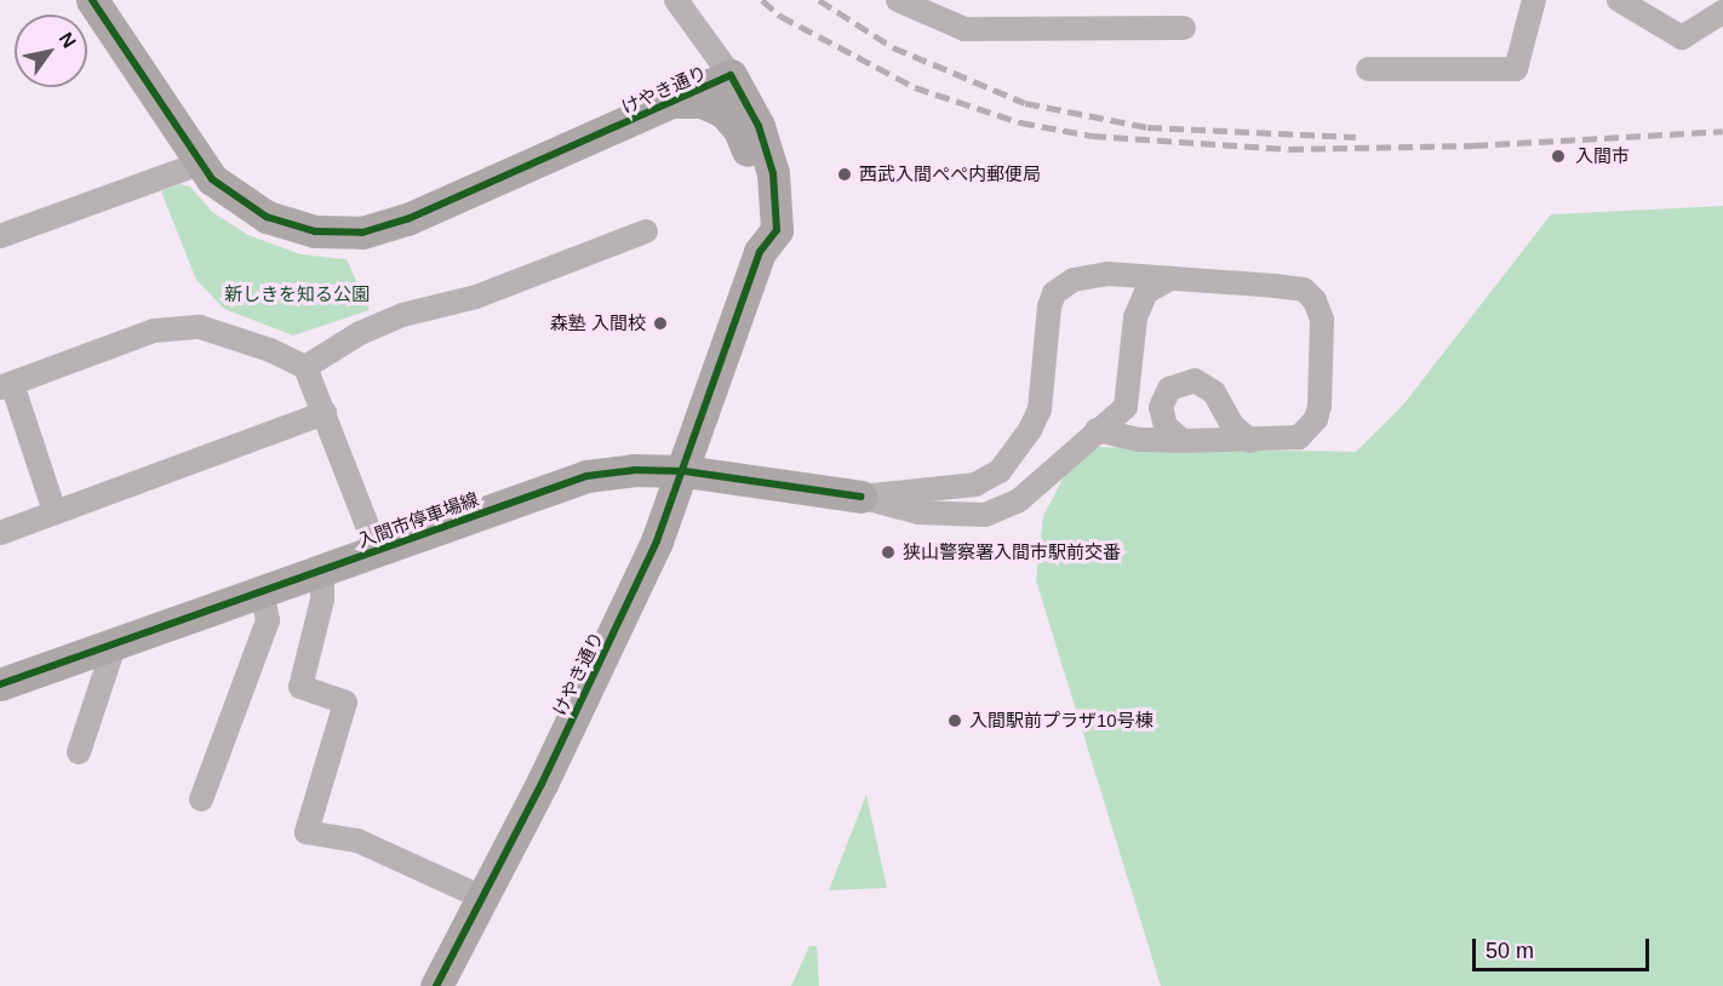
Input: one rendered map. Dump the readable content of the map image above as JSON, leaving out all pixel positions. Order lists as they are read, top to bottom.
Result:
{
  "streets": {
    "street": ["けやき通り", "入間市停車場線"]
  },
  "crossings": [
    ["けやき通り", "入間市停車場線"]
  ],
  "parks": ["新しきを知る公園"],
  "places": [
    "入間市",
    "西武入間ぺぺ内郵便局",
    "森塾 入間校",
    "狭山警察署入間市駅前交番",
    "入間駅前プラザ10号棟"
  ],
  "scale_bar": "50 m",
  "north": "top right"
}
